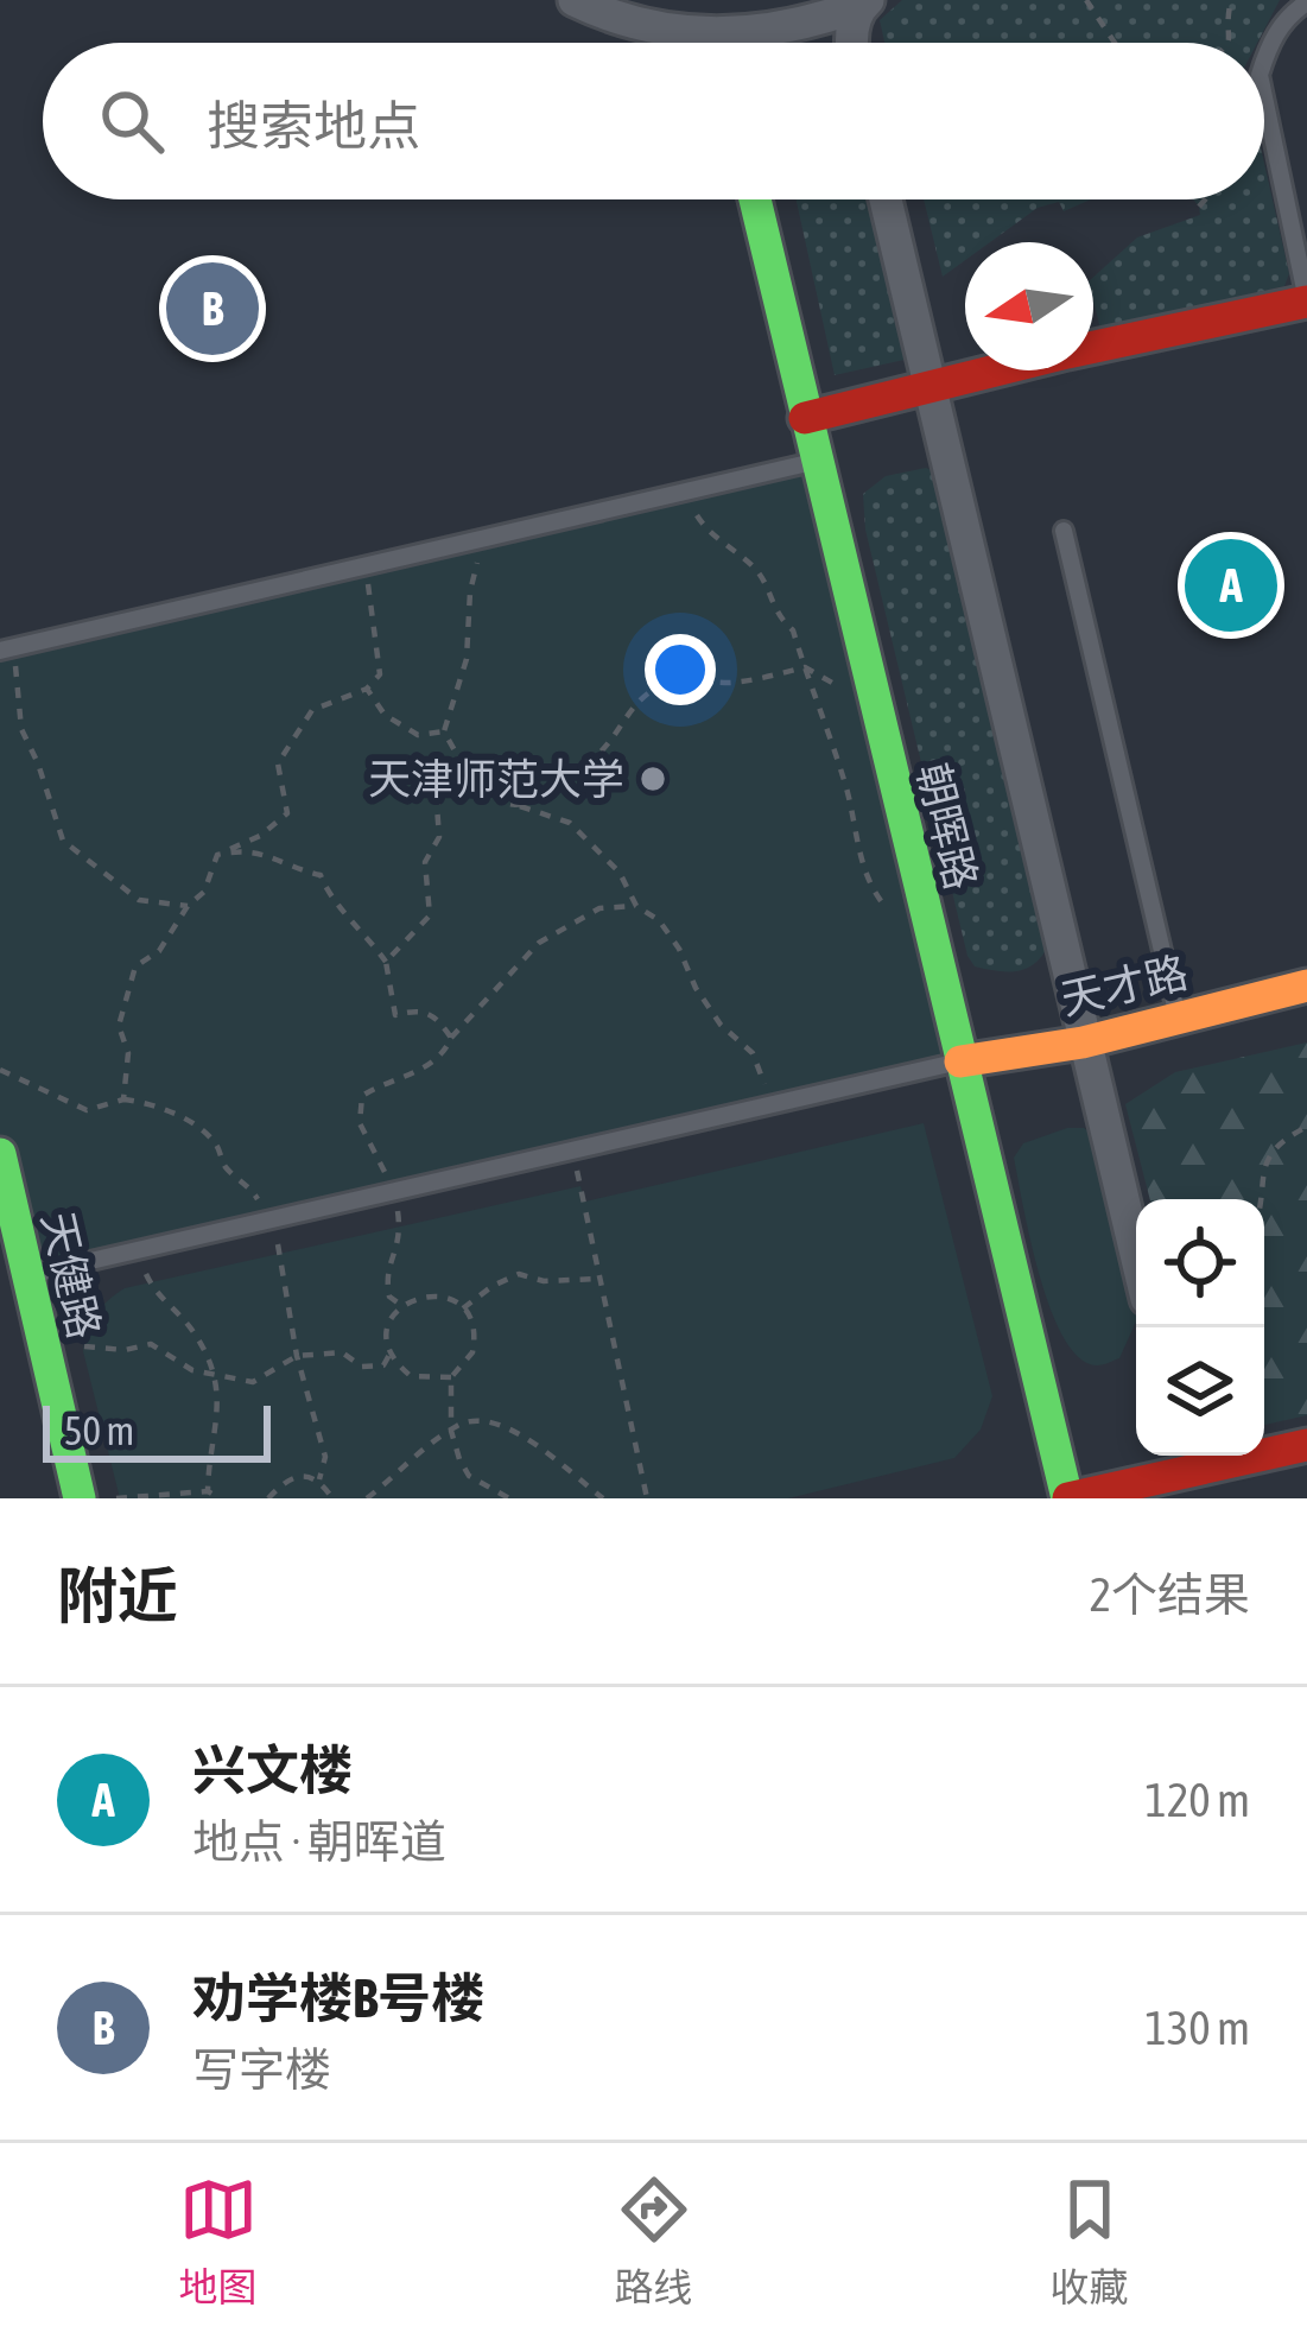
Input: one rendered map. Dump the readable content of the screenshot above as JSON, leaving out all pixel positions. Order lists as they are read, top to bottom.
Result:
{
  "streets": {
    "street": ["朝晖路", "天才路", "天健路"]
  },
  "crossings": [
    ["朝晖路", "天才路"]
  ],
  "places": ["天津师范大学"],
  "scale_bar": "50 m",
  "north": "left",
  "page": {
    "search": "搜索地点",
    "pins": ["B", "A"],
    "scale": "50 m",
    "heading": ["附近", "2个结果"],
    "list": [
      {
        "mark": "A",
        "name": "兴文楼",
        "note": "地点 · 朝晖道",
        "value": "120 m"
      },
      {
        "mark": "B",
        "name": "劝学楼B号楼",
        "note": "写字楼",
        "value": "130 m"
      }
    ],
    "nav": ["地图", "路线", "收藏"]
  }
}
